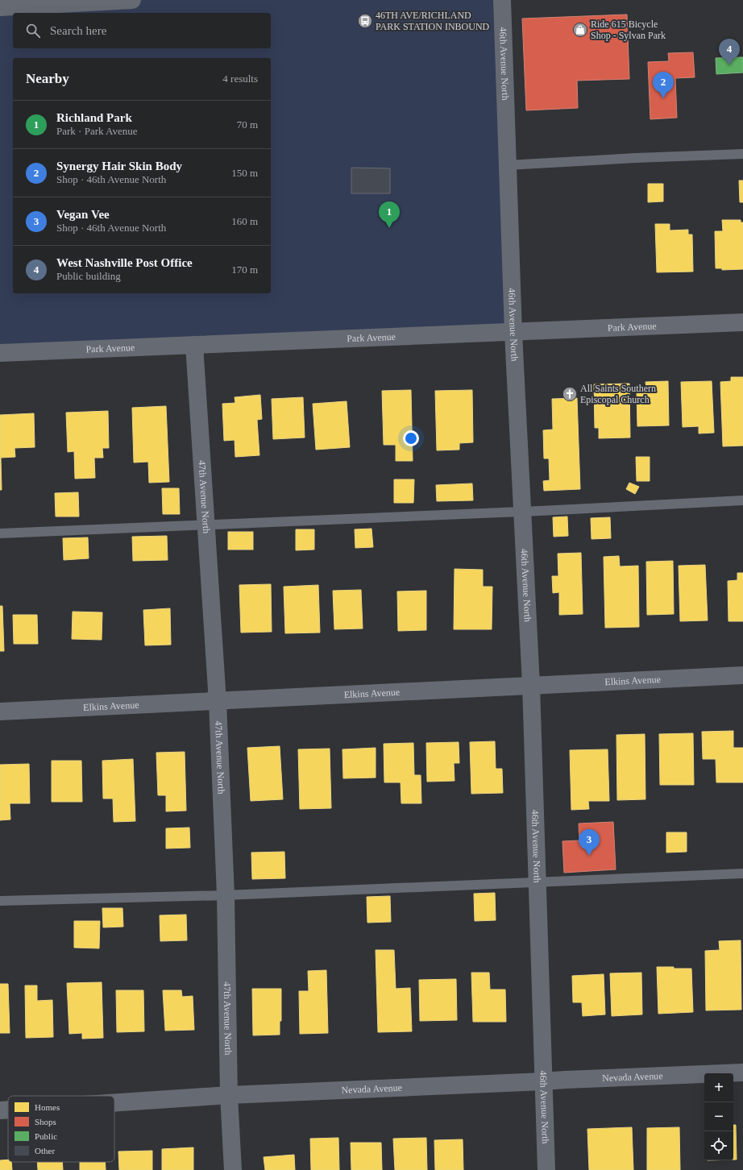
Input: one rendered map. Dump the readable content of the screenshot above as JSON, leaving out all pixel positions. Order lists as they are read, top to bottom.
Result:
{
  "streets": {
    "street": [
      "46th Avenue North",
      "Park Avenue",
      "47th Avenue North",
      "Elkins Avenue",
      "Nevada Avenue"
    ]
  },
  "crossings": [
    ["46th Avenue North", "Park Avenue"],
    ["46th Avenue North", "Elkins Avenue"],
    ["46th Avenue North", "Nevada Avenue"],
    ["Park Avenue", "47th Avenue North"],
    ["47th Avenue North", "Elkins Avenue"],
    ["47th Avenue North", "Nevada Avenue"]
  ],
  "places": {
    "bus stop": ["46TH AVE/RICHLAND PARK STATION INBOUND"],
    "shop": ["Ride 615 Bicycle Shop - Sylvan Park"],
    "church": ["All Saints Southern Episcopal Church"]
  },
  "legend": [
    "Homes",
    "Shops",
    "Public",
    "Other"
  ],
  "page": {
    "search": "Search here",
    "pins": [
      "4",
      "2",
      "1",
      "3"
    ],
    "heading": ["Nearby", "4 results"],
    "list": [
      {
        "mark": "1",
        "name": "Richland Park",
        "note": "Park · Park Avenue",
        "value": "70 m"
      },
      {
        "mark": "2",
        "name": "Synergy Hair Skin Body",
        "note": "Shop · 46th Avenue North",
        "value": "150 m"
      },
      {
        "mark": "3",
        "name": "Vegan Vee",
        "note": "Shop · 46th Avenue North",
        "value": "160 m"
      },
      {
        "mark": "4",
        "name": "West Nashville Post Office",
        "note": "Public building",
        "value": "170 m"
      }
    ],
    "map_buttons": ["+", "−"]
  }
}
